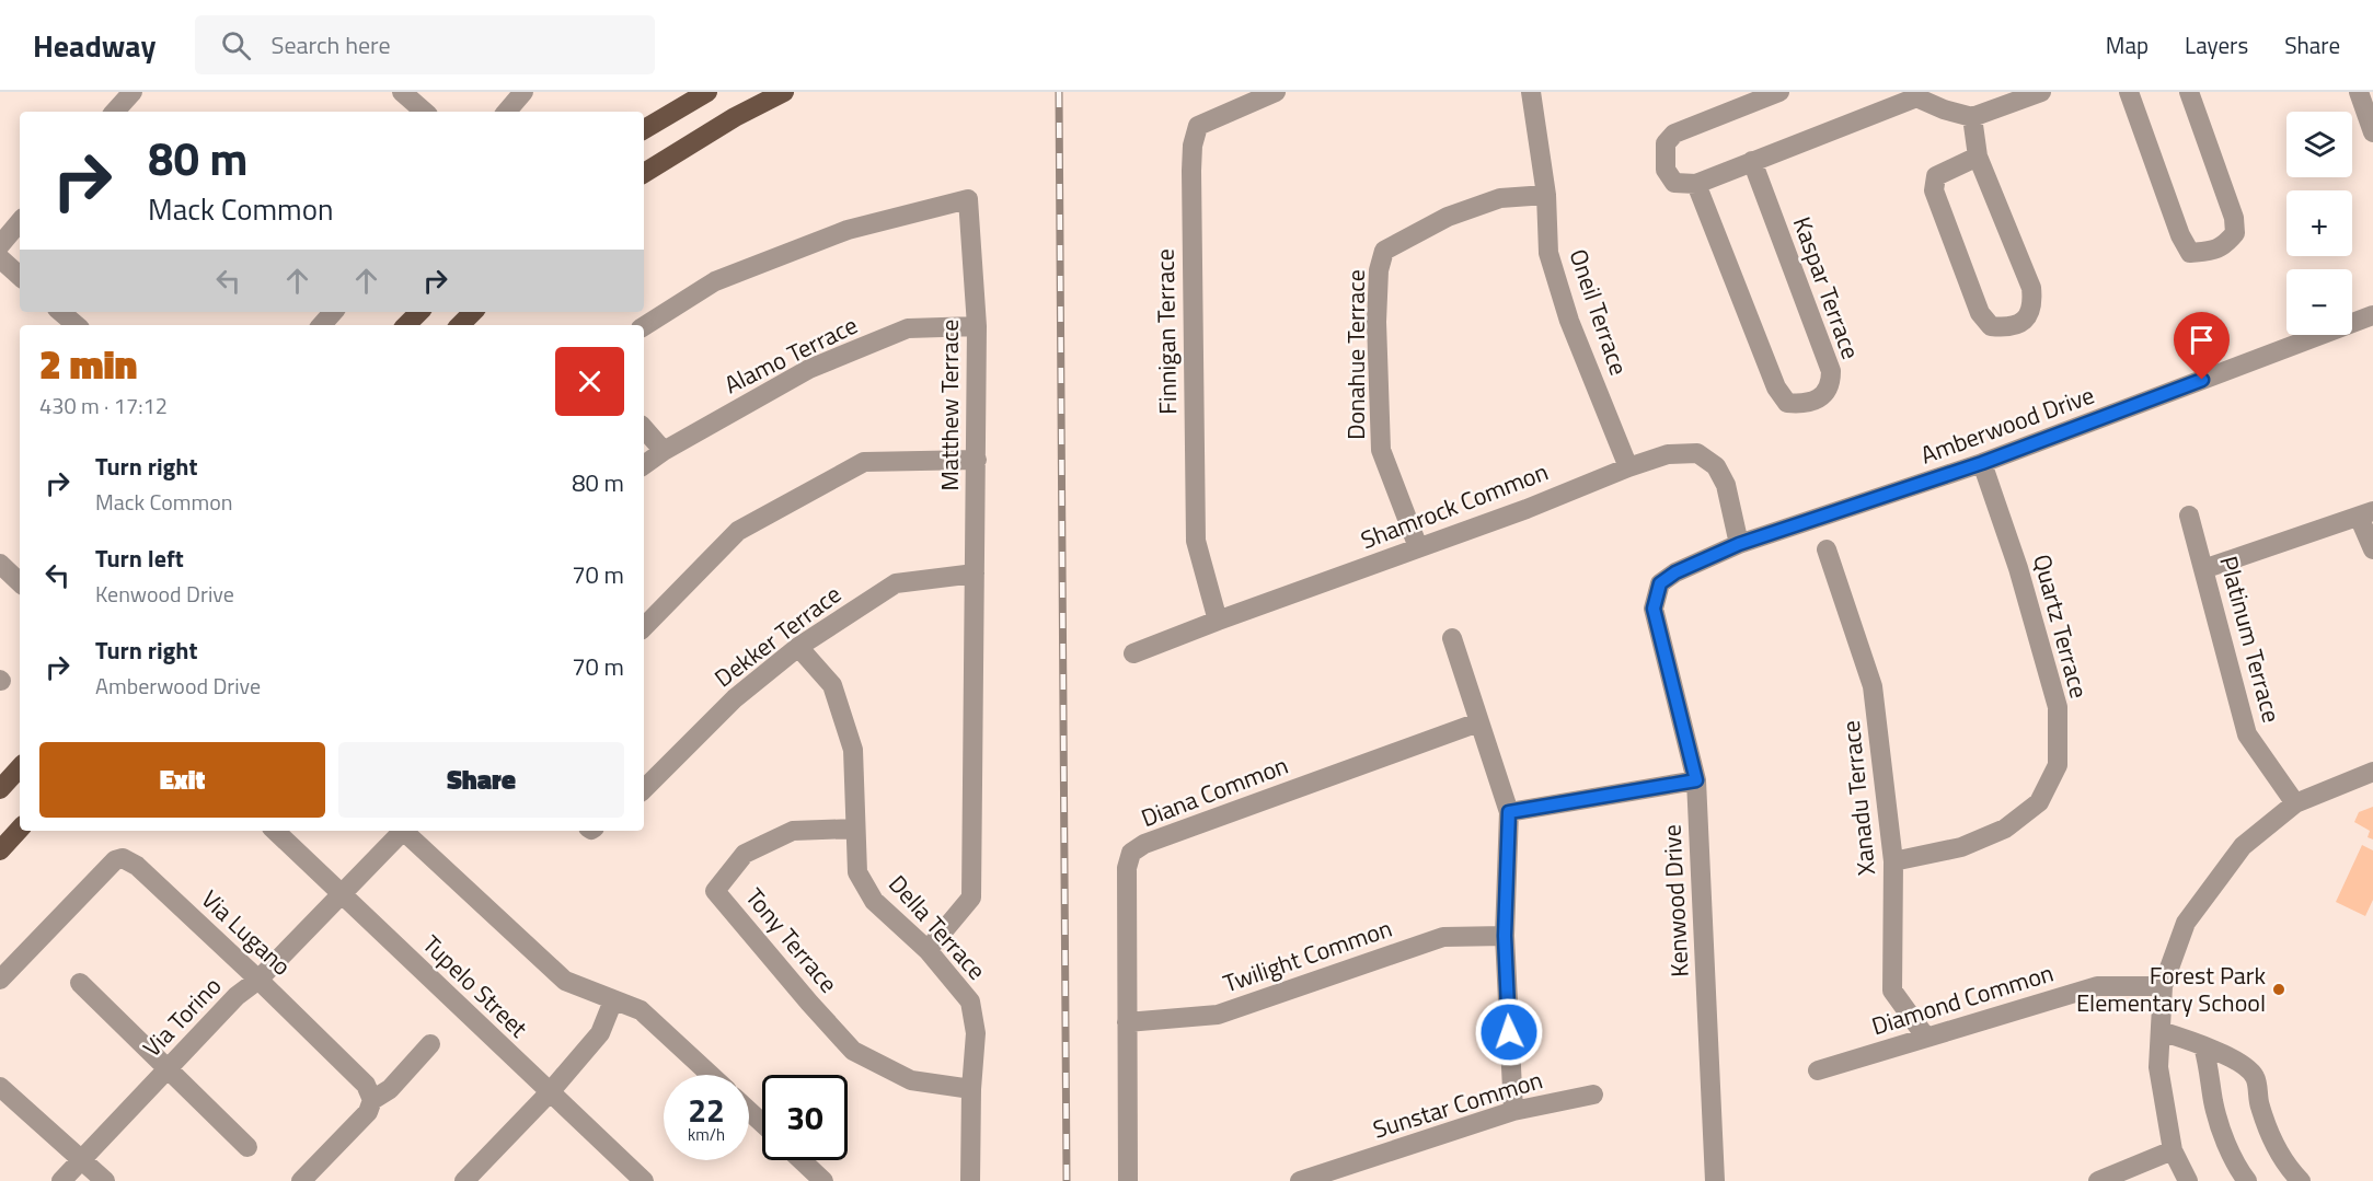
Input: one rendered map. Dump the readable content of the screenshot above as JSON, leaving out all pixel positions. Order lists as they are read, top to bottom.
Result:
{
  "streets": {
    "street": [
      "Kaspar Terrace",
      "Oneil Terrace",
      "Finnigan Terrace",
      "Alamo Terrace",
      "Donahue Terrace",
      "Matthew Terrace",
      "Amberwood Drive",
      "Shamrock Common",
      "Quartz Terrace",
      "Dekker Terrace",
      "Platinum Terrace",
      "Diana Common",
      "Xanadu Terrace",
      "Kenwood Drive",
      "Della Terrace",
      "Via Lugano",
      "Tony Terrace",
      "Twilight Common",
      "Tupelo Street",
      "Diamond Common",
      "Via Torino",
      "Sunstar Common"
    ]
  },
  "crossings": [
    ["Oneil Terrace", "Donahue Terrace"],
    ["Oneil Terrace", "Shamrock Common"],
    ["Finnigan Terrace", "Shamrock Common"],
    ["Alamo Terrace", "Matthew Terrace"],
    ["Donahue Terrace", "Shamrock Common"],
    ["Matthew Terrace", "Dekker Terrace"],
    ["Matthew Terrace", "Della Terrace"],
    ["Amberwood Drive", "Shamrock Common"],
    ["Amberwood Drive", "Quartz Terrace"],
    ["Amberwood Drive", "Kenwood Drive"],
    ["Quartz Terrace", "Xanadu Terrace"],
    ["Dekker Terrace", "Della Terrace"],
    ["Diana Common", "Twilight Common"],
    ["Xanadu Terrace", "Diamond Common"],
    ["Della Terrace", "Tony Terrace"],
    ["Via Lugano", "Via Torino"],
    ["Tupelo Street", "Via Torino"]
  ],
  "places": ["Forest Park Elementary School"],
  "page": {
    "header": "Headway",
    "search": "Search here",
    "nav": ["Map", "Layers", "Share"],
    "map_buttons": ["+", "−"],
    "turn": ["80 m", "Mack Common"],
    "heading": ["2 min", "430 m · 17:12"],
    "list": [
      {
        "name": "Turn right",
        "note": "Mack Common",
        "value": "80 m"
      },
      {
        "name": "Turn left",
        "note": "Kenwood Drive",
        "value": "70 m"
      },
      {
        "name": "Turn right",
        "note": "Amberwood Drive",
        "value": "70 m"
      }
    ],
    "buttons": ["Exit", "Share"],
    "speed": "22 km/h",
    "limit": "30"
  }
}
